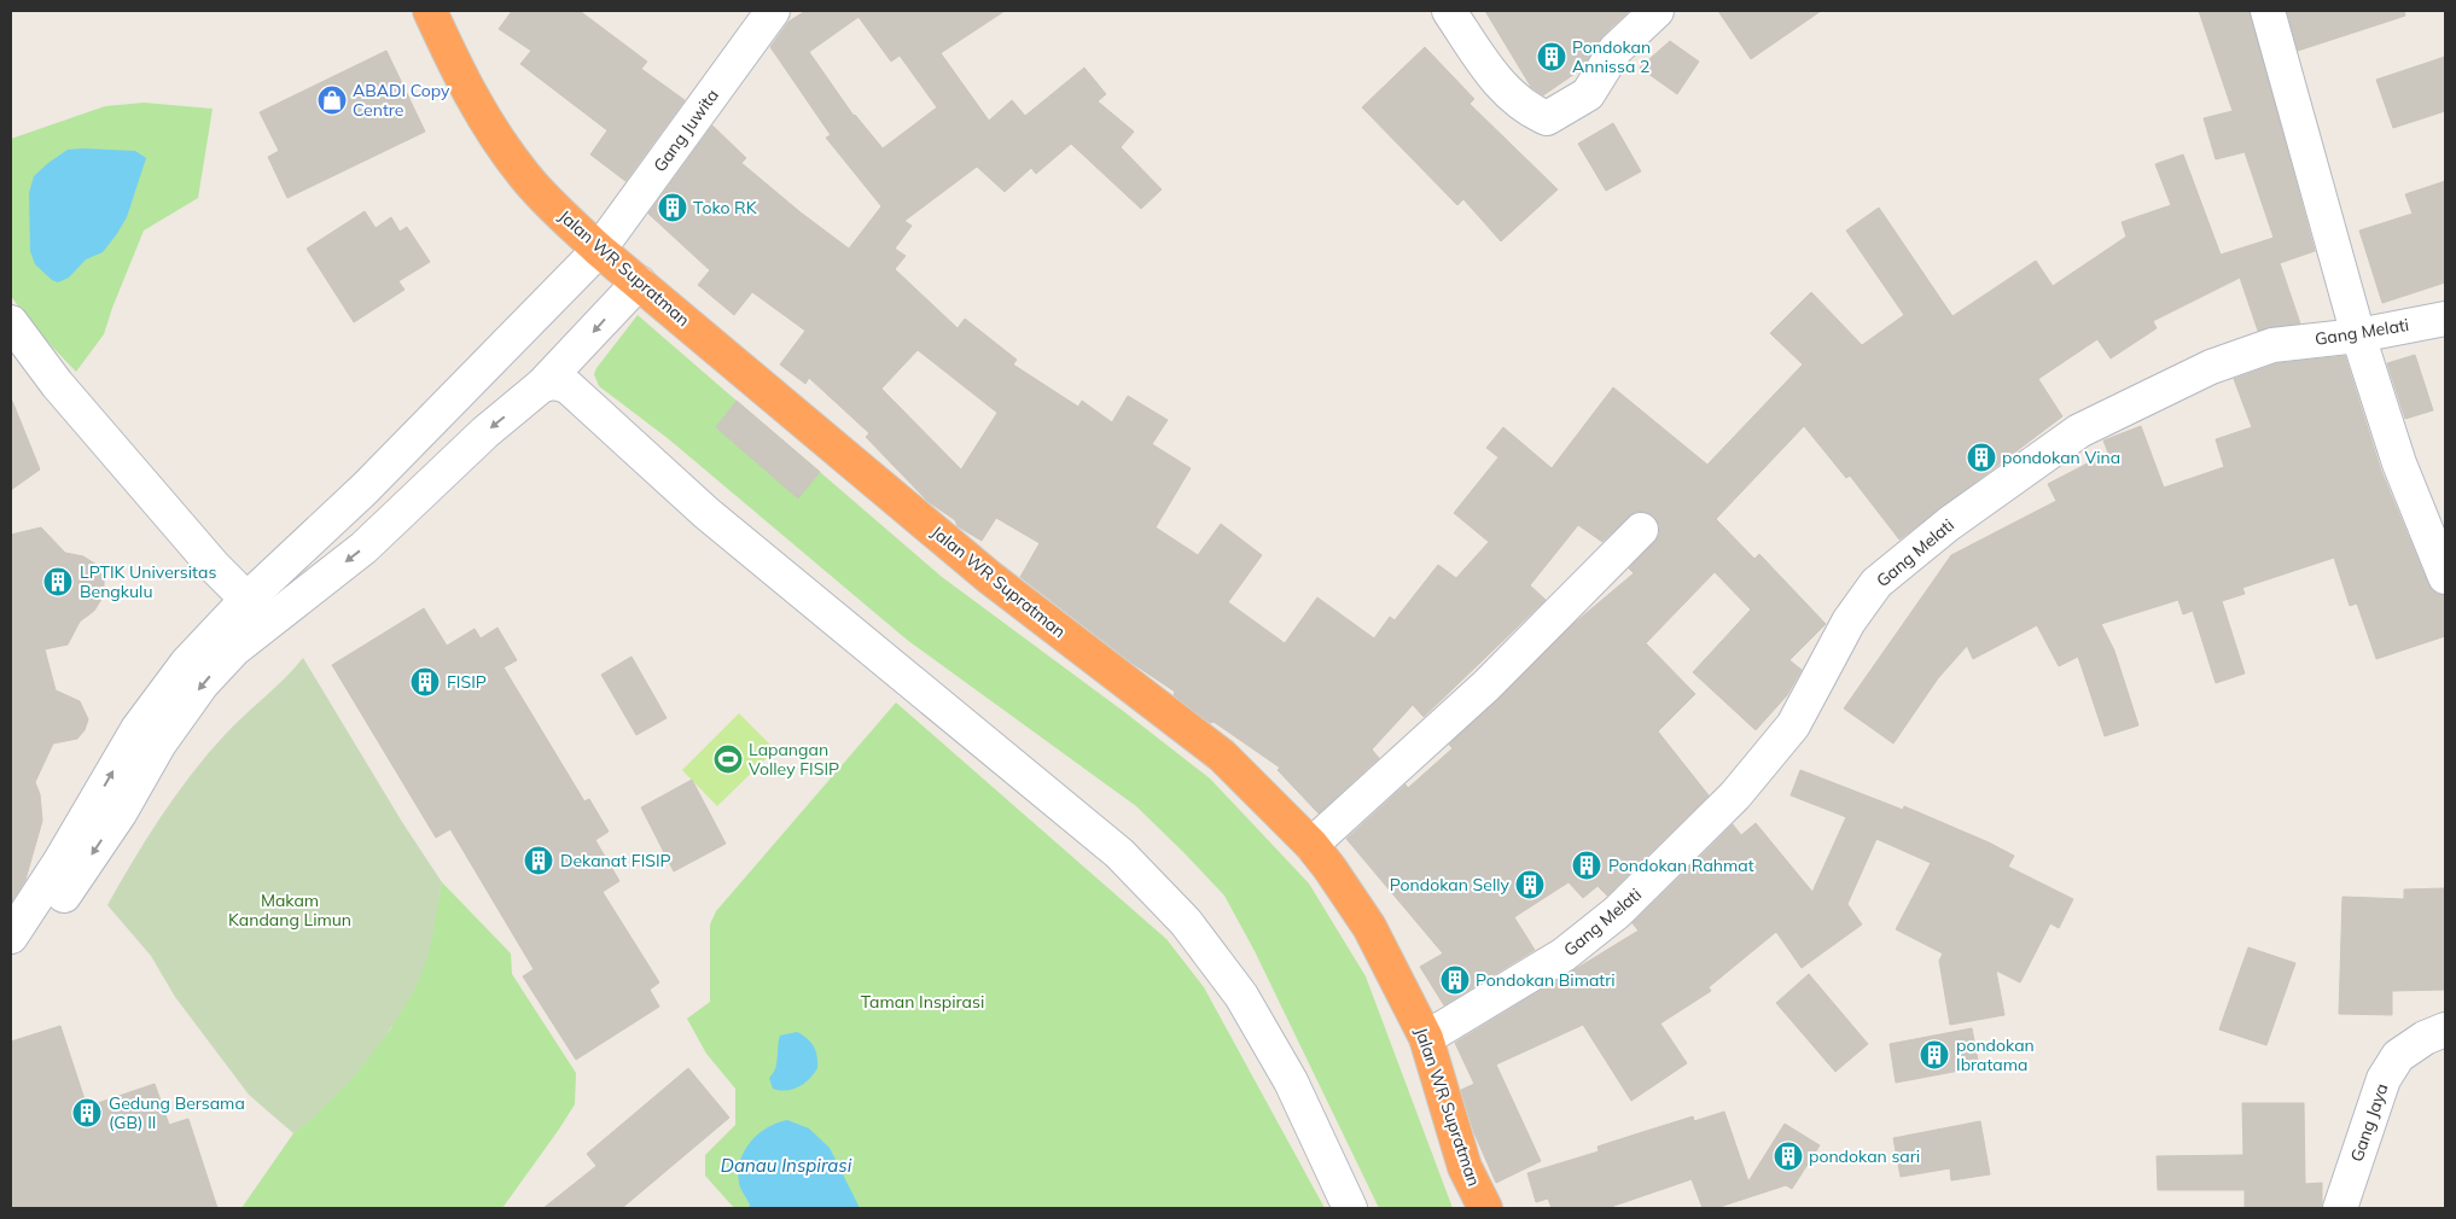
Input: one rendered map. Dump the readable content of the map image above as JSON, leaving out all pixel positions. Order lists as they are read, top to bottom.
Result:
{
  "streets": {
    "highway": ["Jalan WR Supratman"],
    "street": ["Gang Juwita", "Gang Melati", "Gang Jaya"]
  },
  "crossings": [
    ["Gang Juwita", "Jalan WR Supratman"],
    ["Jalan WR Supratman", "Gang Melati"]
  ],
  "water": ["Danau Inspirasi"],
  "parks": ["Makam Kandang Limun", "Taman Inspirasi"],
  "places": {
    "building": [
      "Pondokan Annissa 2",
      "Toko RK",
      "pondokan Vina",
      "LPTIK Universitas Bengkulu",
      "FISIP",
      "Dekanat FISIP",
      "Pondokan Rahmat",
      "Pondokan Selly",
      "Pondokan Bimatri",
      "pondokan Ibratama",
      "Gedung Bersama (GB) II",
      "pondokan sari"
    ],
    "shop": ["ABADI Copy Centre"],
    "sports": ["Lapangan Volley FISIP"]
  }
}
